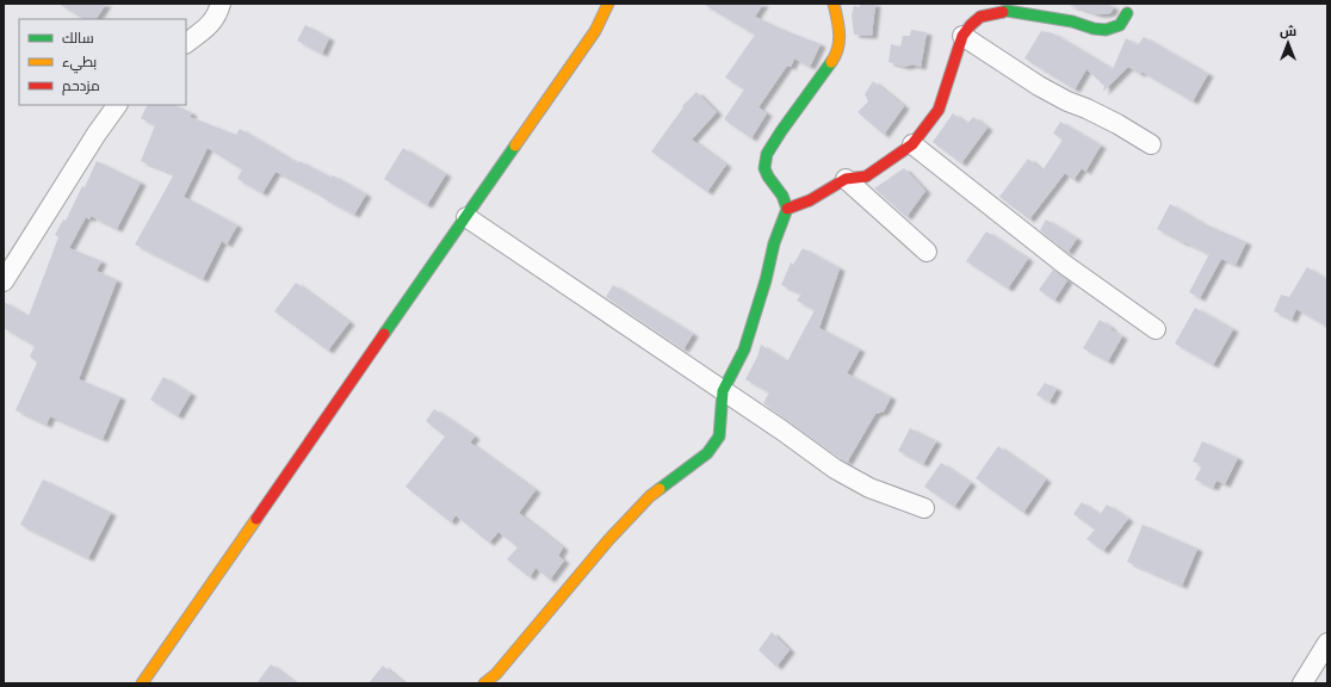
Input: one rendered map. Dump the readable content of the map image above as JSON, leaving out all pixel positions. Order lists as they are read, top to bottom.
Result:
{
  "legend": ["سالك", "بطيء", "مزدحم"],
  "north": "top"
}
